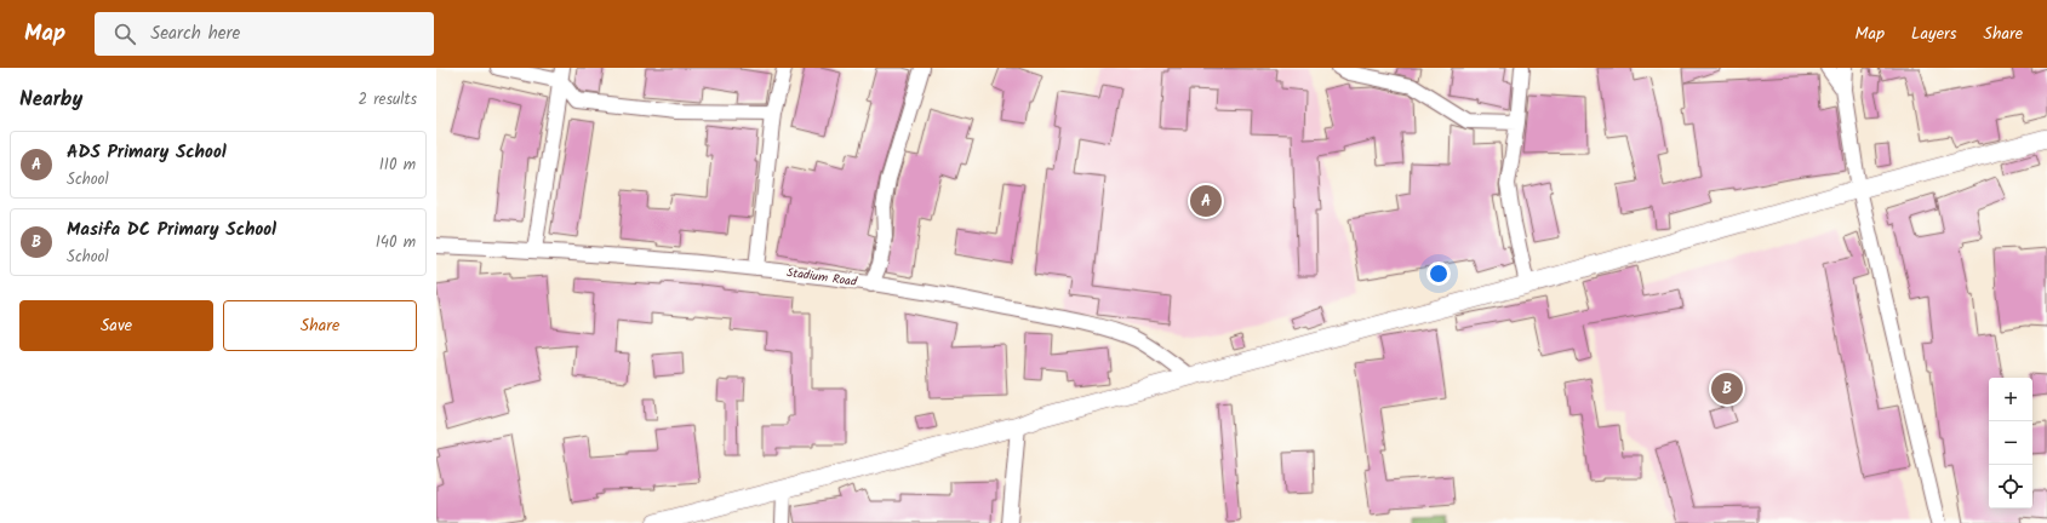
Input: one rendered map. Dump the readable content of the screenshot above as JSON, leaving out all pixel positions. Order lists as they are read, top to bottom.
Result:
{
  "streets": {
    "street": ["Stadium Road"]
  },
  "page": {
    "header": "Map",
    "search": "Search here",
    "nav": ["Map", "Layers", "Share"],
    "heading": ["Nearby", "2 results"],
    "list": [
      {
        "mark": "A",
        "name": "ADS Primary School",
        "note": "School",
        "value": "110 m"
      },
      {
        "mark": "B",
        "name": "Masifa DC Primary School",
        "note": "School",
        "value": "140 m"
      }
    ],
    "pins": ["A", "B"],
    "buttons": ["Save", "Share"],
    "map_buttons": ["+", "−"]
  }
}
